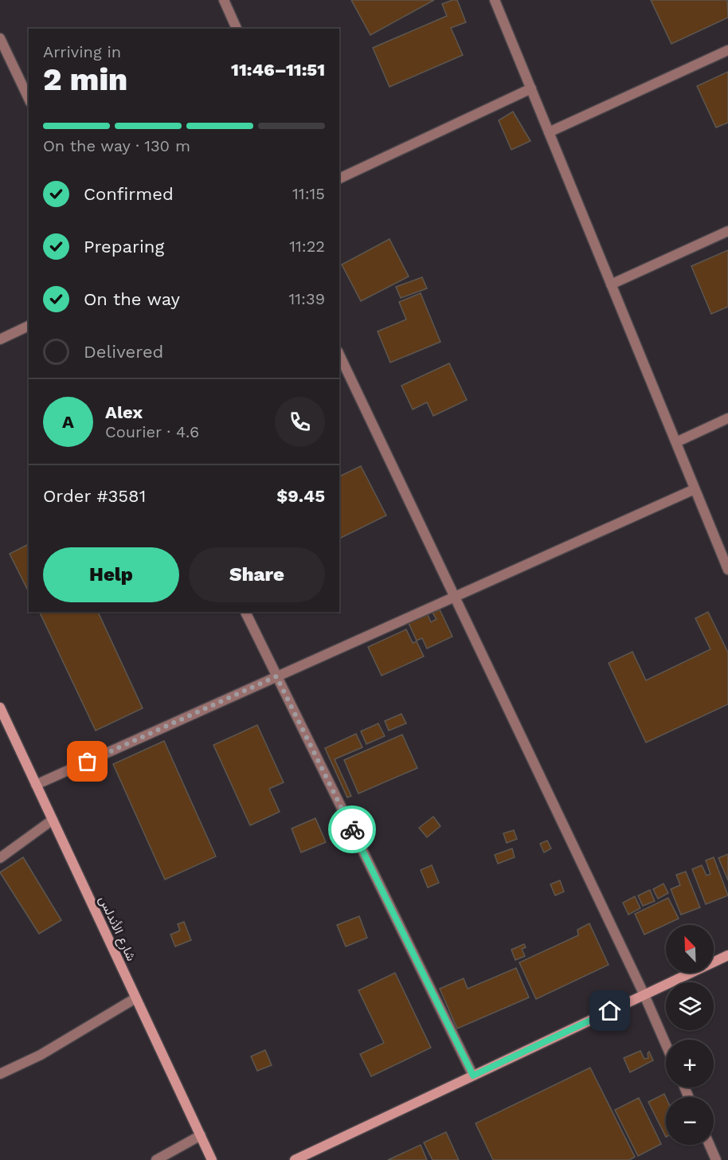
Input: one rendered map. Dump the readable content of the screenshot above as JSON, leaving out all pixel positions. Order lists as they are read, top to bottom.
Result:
{
  "streets": {
    "main road": ["شارع الأندلس"]
  },
  "north": "top left",
  "page": {
    "heading": ["2 min", "Arriving in", "11:46–11:51"],
    "panel": [
      "Alex",
      "Courier · 4.6",
      "Order #3581",
      "$9.45"
    ],
    "bar": "On the way · 130 m",
    "list": [
      ["Confirmed", "11:15"],
      ["Preparing", "11:22"],
      ["On the way", "11:39"],
      "Delivered"
    ],
    "round": "A",
    "buttons": ["Help", "Share"],
    "map_buttons": ["+", "−"]
  }
}
